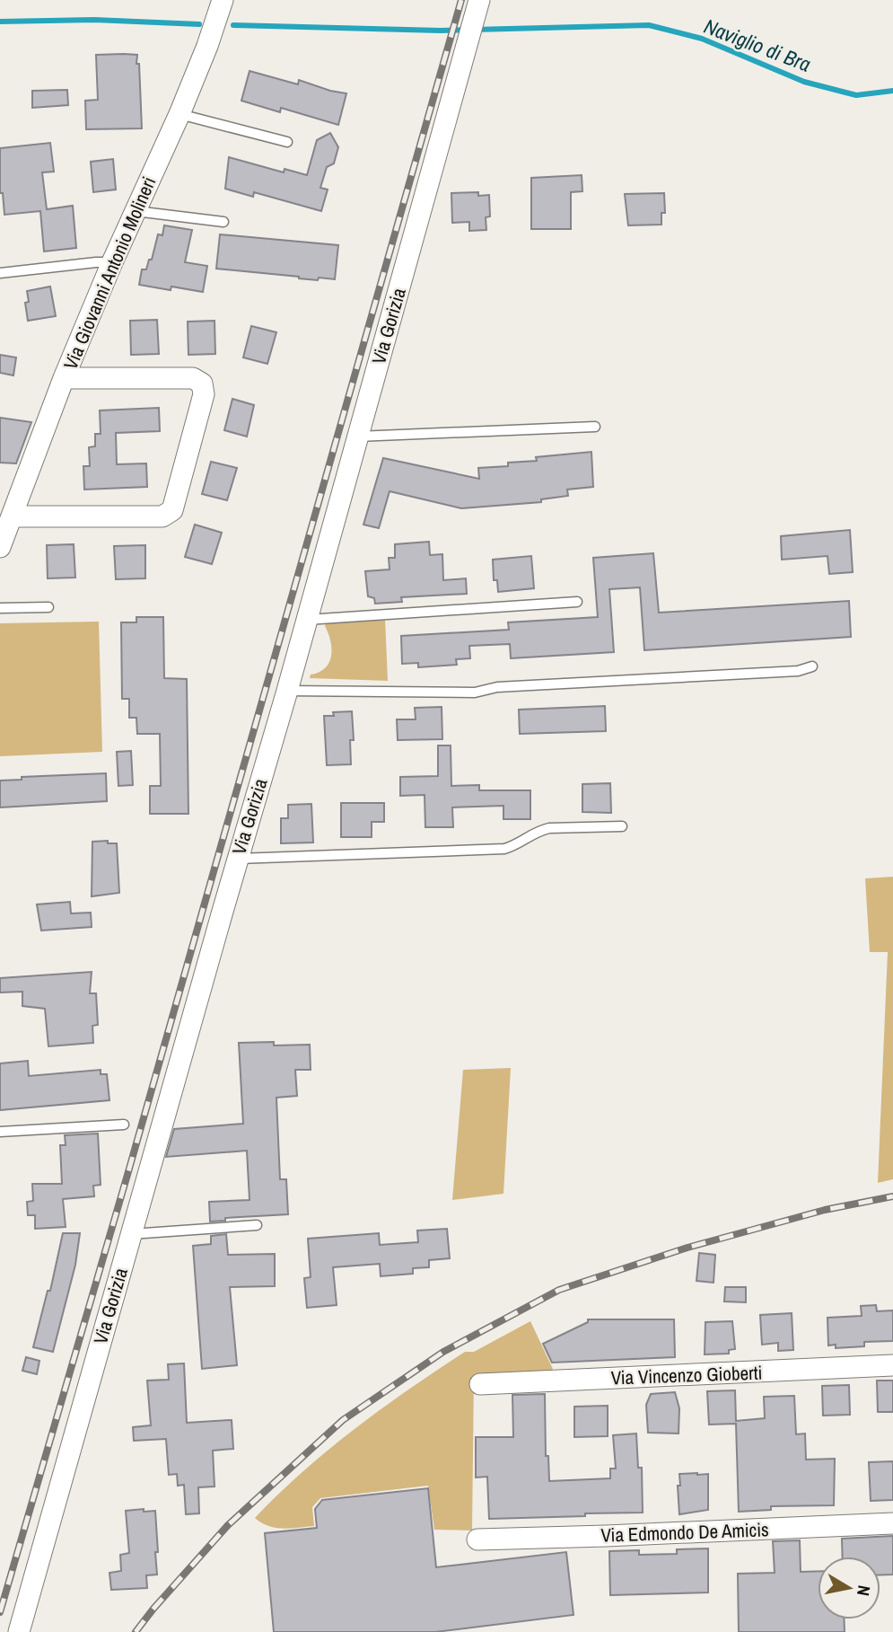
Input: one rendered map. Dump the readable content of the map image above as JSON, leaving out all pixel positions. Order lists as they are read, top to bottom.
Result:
{
  "streets": {
    "street": [
      "Via Giovanni Antonio Molineri",
      "Via Gorizia",
      "Via Vincenzo Gioberti",
      "Via Edmondo De Amicis"
    ]
  },
  "water": ["Naviglio di Bra"],
  "north": "right"
}
